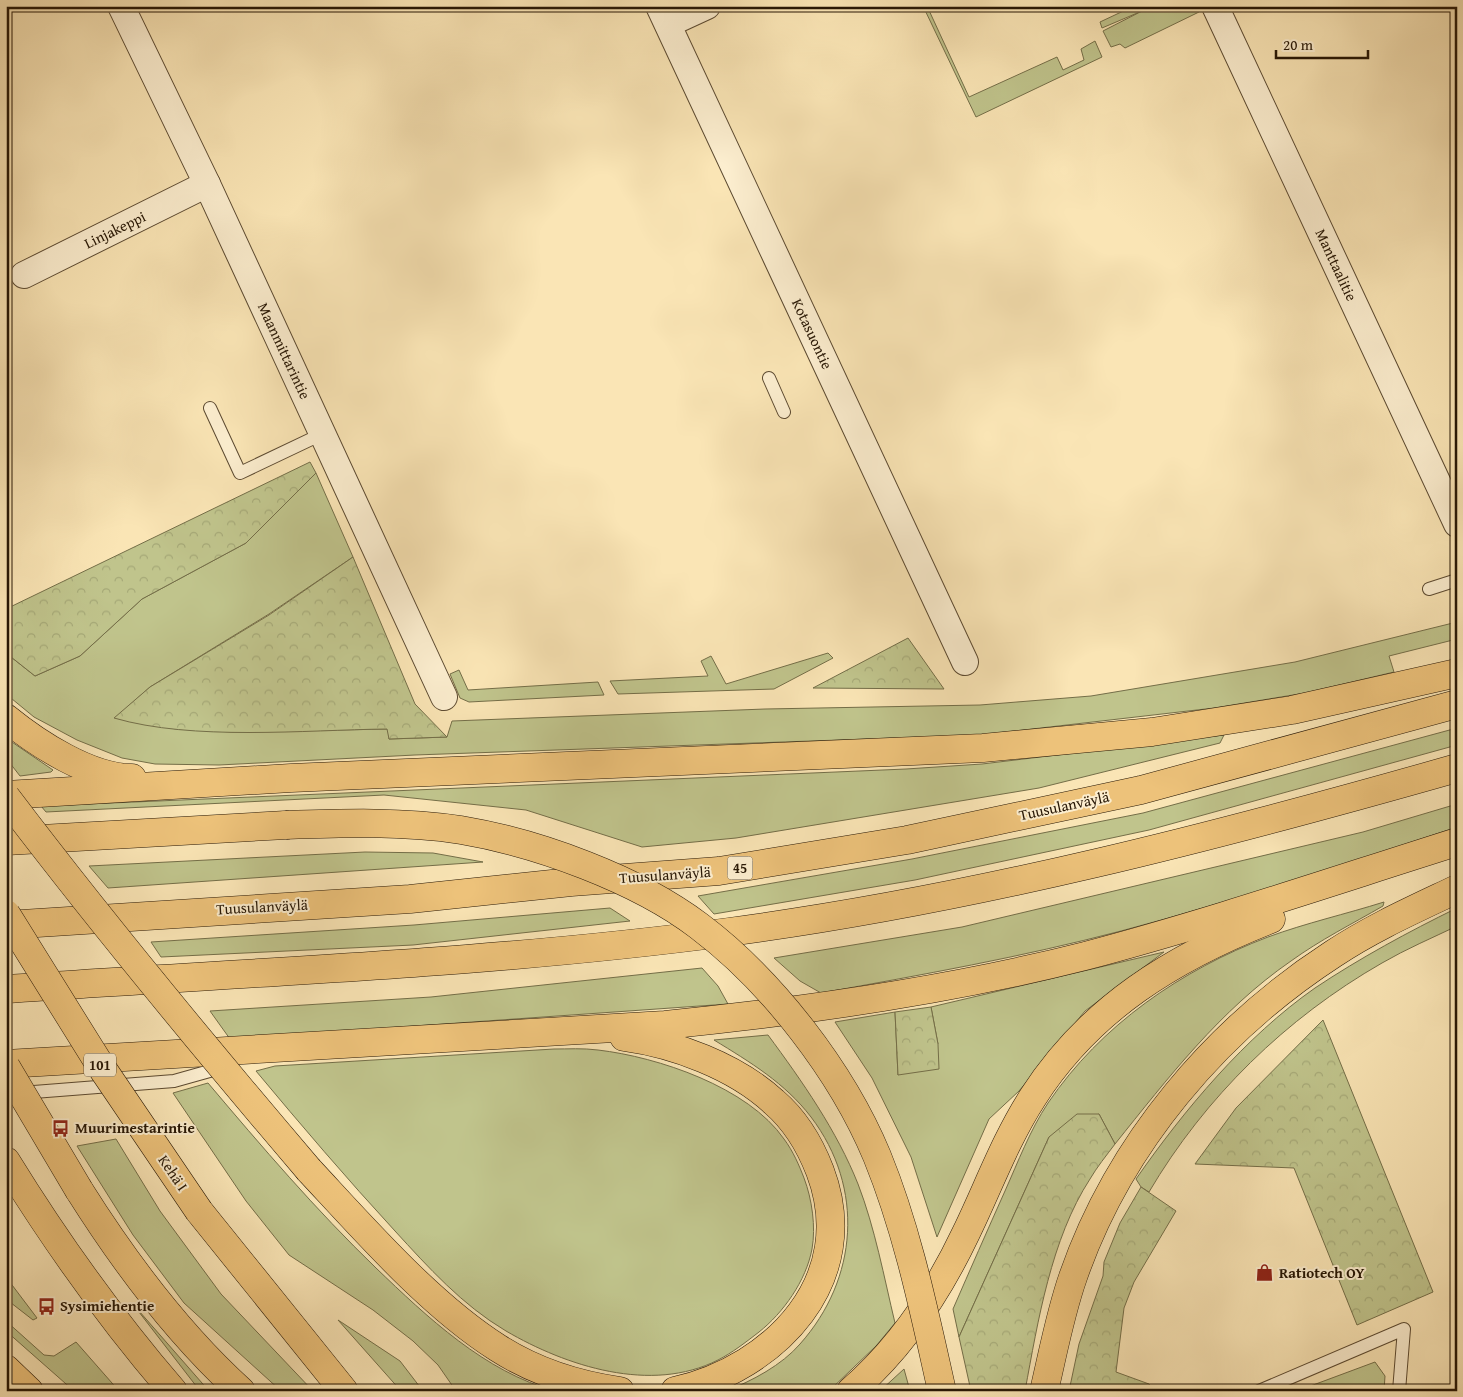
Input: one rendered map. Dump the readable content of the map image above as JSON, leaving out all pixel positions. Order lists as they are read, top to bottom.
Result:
{
  "streets": {
    "highway": [
      "Tuusulanväylä",
      "45",
      "101",
      "Kehä I"
    ],
    "street": [
      "Linjakeppi",
      "Manttaalitie",
      "Kotasuontie",
      "Maanmittarintie"
    ]
  },
  "crossings": [
    ["Linjakeppi", "Maanmittarintie"]
  ],
  "places": {
    "bus stop": ["Muurimestarintie", "Sysimiehentie"],
    "shop": ["Ratiotech OY"]
  },
  "scale_bar": "20 m"
}
